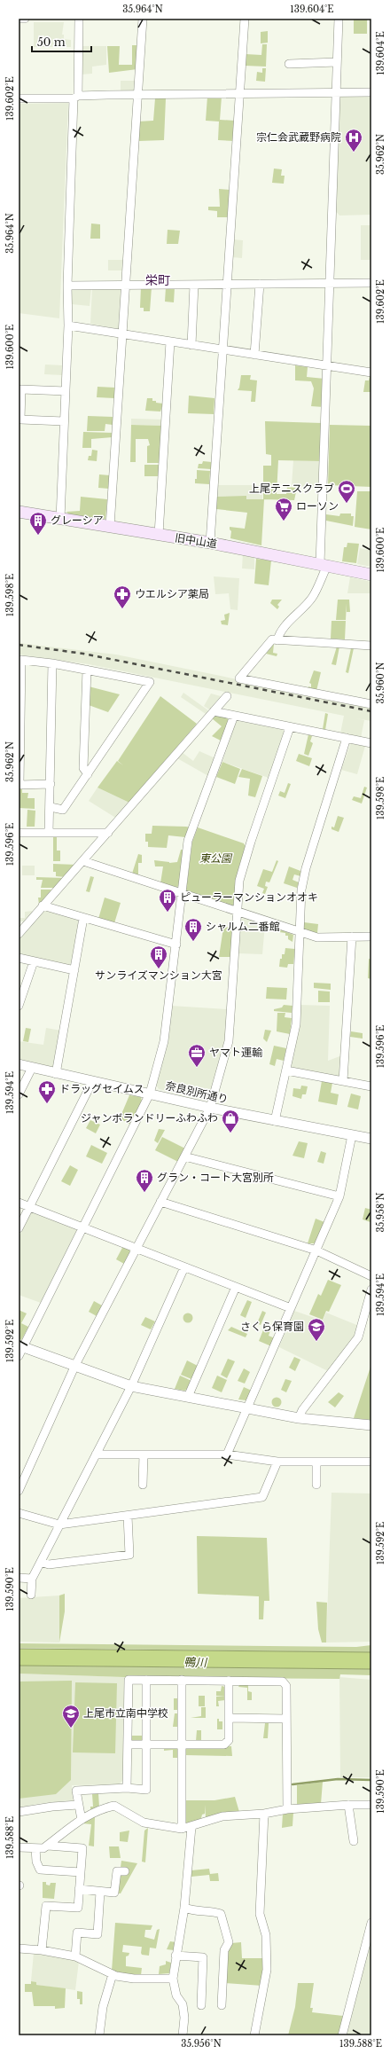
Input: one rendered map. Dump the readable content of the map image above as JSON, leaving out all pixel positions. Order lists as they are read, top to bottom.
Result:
{
  "streets": {
    "main road": ["旧中山道"],
    "street": ["奈良別所通り"]
  },
  "districts": ["栄町"],
  "water": ["鴨川"],
  "parks": ["東公園"],
  "places": {
    "hospital": ["宗仁会武蔵野病院"],
    "sports": ["上尾テニスクラブ"],
    "supermarket": ["ローソン"],
    "building": [
      "グレーシア",
      "ピューラーマンションオオキ",
      "シャルム二番館",
      "サンライズマンション大宮",
      "グラン・コート大宮別所"
    ],
    "pharmacy": ["ウエルシア薬局", "ドラッグセイムス"],
    "office": ["ヤマト運輸"],
    "shop": ["ジャンボランドリーふわふわ"],
    "school or university": ["さくら保育園", "上尾市立南中学校"]
  },
  "scale_bar": "50 m",
  "coordinates": [
    "35.964°N",
    "139.604°E",
    "139.602°E",
    "35.962°N",
    "139.600°E",
    "139.598°E",
    "35.960°N",
    "139.596°E",
    "139.594°E",
    "35.958°N",
    "139.592°E",
    "139.590°E",
    "139.588°E",
    "35.956°N"
  ]
}
